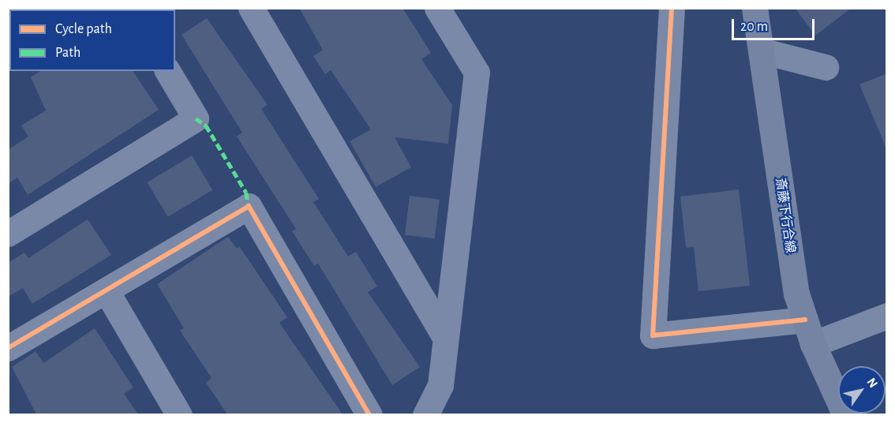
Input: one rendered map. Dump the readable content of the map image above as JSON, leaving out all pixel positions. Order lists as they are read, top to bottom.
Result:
{
  "streets": {
    "main road": ["斎藤下行合線"]
  },
  "legend": ["Cycle path", "Path"],
  "scale_bar": "20 m",
  "north": "top right"
}
